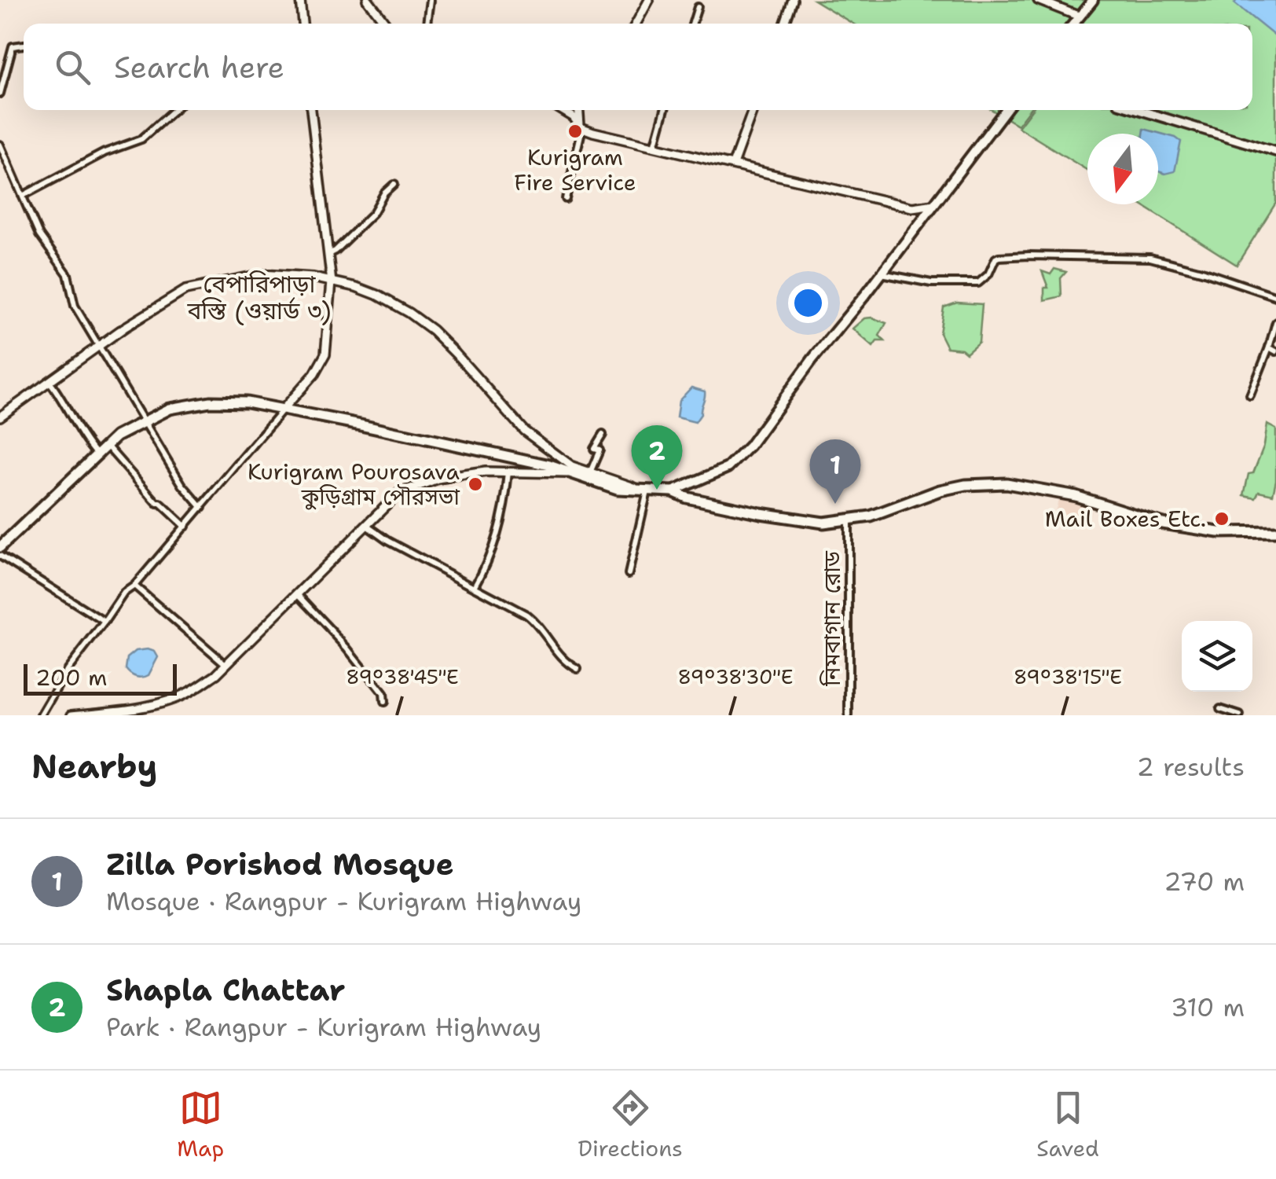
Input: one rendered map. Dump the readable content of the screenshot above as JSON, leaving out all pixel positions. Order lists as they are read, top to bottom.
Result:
{
  "streets": {
    "street": ["নিমবাগান রোড"]
  },
  "districts": ["বেপারিপাড়া বস্তি (ওয়ার্ড ৩)"],
  "places": ["Kurigram Fire Service", "Kurigram Pourosava কুড়িগ্রাম পৌরসভা", "Mail Boxes Etc."],
  "scale_bar": "200 m",
  "north": "bottom",
  "page": {
    "search": "Search here",
    "pins": ["2", "1"],
    "scale": "200 m",
    "heading": ["Nearby", "2 results"],
    "list": [
      {
        "mark": "1",
        "name": "Zilla Porishod Mosque",
        "note": "Mosque · Rangpur - Kurigram Highway",
        "value": "270 m"
      },
      {
        "mark": "2",
        "name": "Shapla Chattar",
        "note": "Park · Rangpur - Kurigram Highway",
        "value": "310 m"
      }
    ],
    "nav": ["Map", "Directions", "Saved"]
  },
  "coordinates": ["89°38'45\"E", "89°38'30\"E", "89°38'15\"E"]
}
